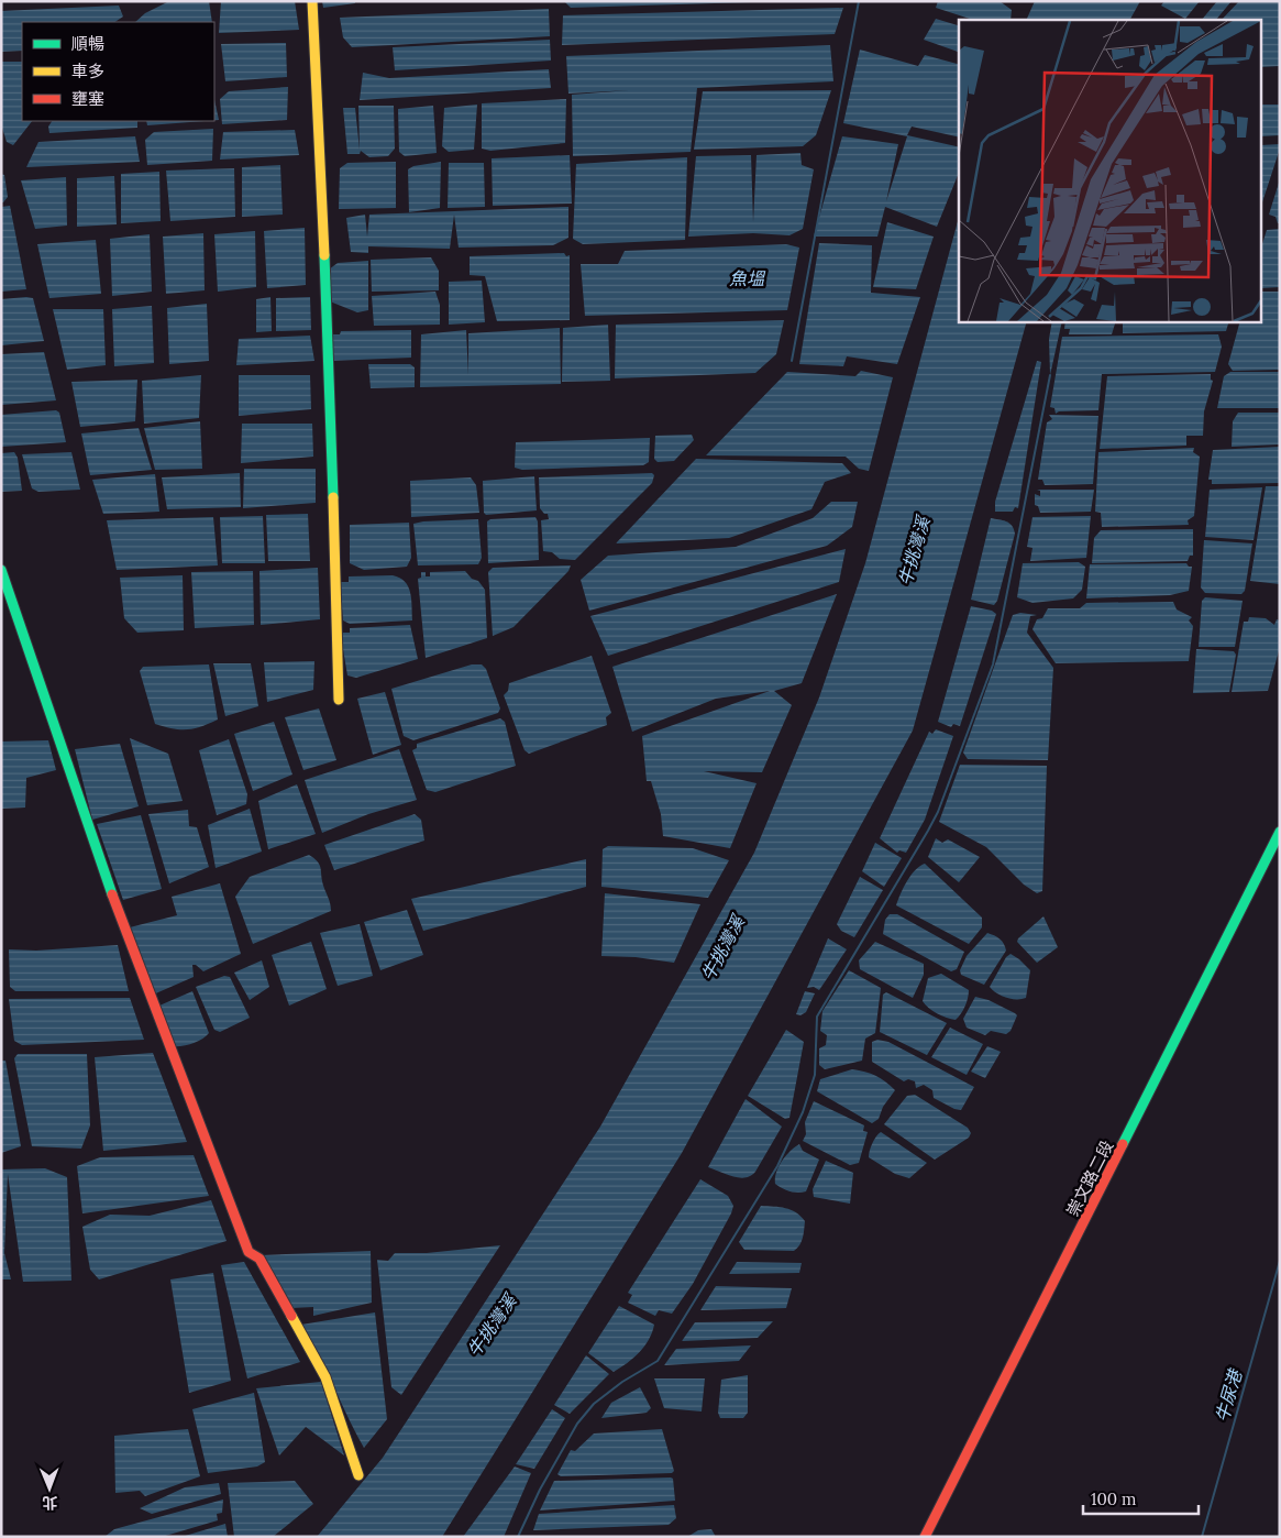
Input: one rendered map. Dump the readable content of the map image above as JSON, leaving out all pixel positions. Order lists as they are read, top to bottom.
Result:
{
  "streets": {
    "street": ["崇文路二段"]
  },
  "water": ["魚塭", "牛挑灣溪", "牛尿港"],
  "legend": ["順暢", "車多", "壅塞"],
  "scale_bar": "100 m",
  "north": "bottom"
}
